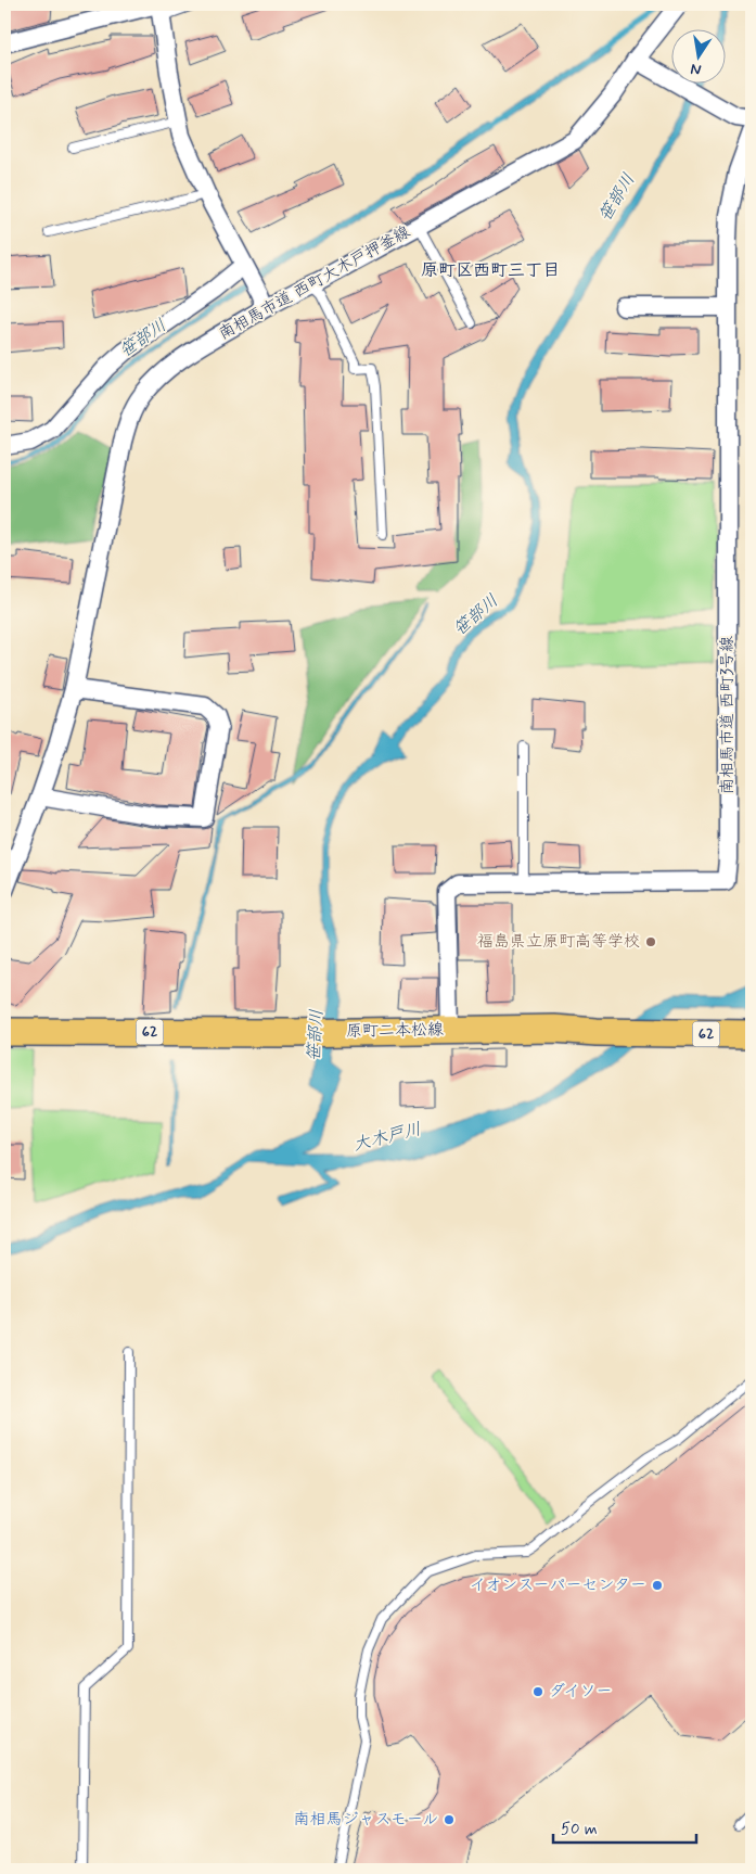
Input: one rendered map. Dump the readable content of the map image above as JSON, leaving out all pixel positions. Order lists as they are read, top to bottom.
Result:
{
  "streets": {
    "main road": ["原町二本松線", "62"],
    "street": ["南相馬市道 西町大木戸押釜線", "南相馬市道 西町3号線"]
  },
  "crossings": [
    ["南相馬市道 西町3号線", "原町二本松線"]
  ],
  "districts": ["原町区西町三丁目"],
  "water": ["笹部川", "大木戸川"],
  "places": [
    "福島県立原町高等学校",
    "イオンスーパーセンター",
    "ダイソー",
    "南相馬ジャスモール"
  ],
  "scale_bar": "50 m",
  "north": "bottom"
}
